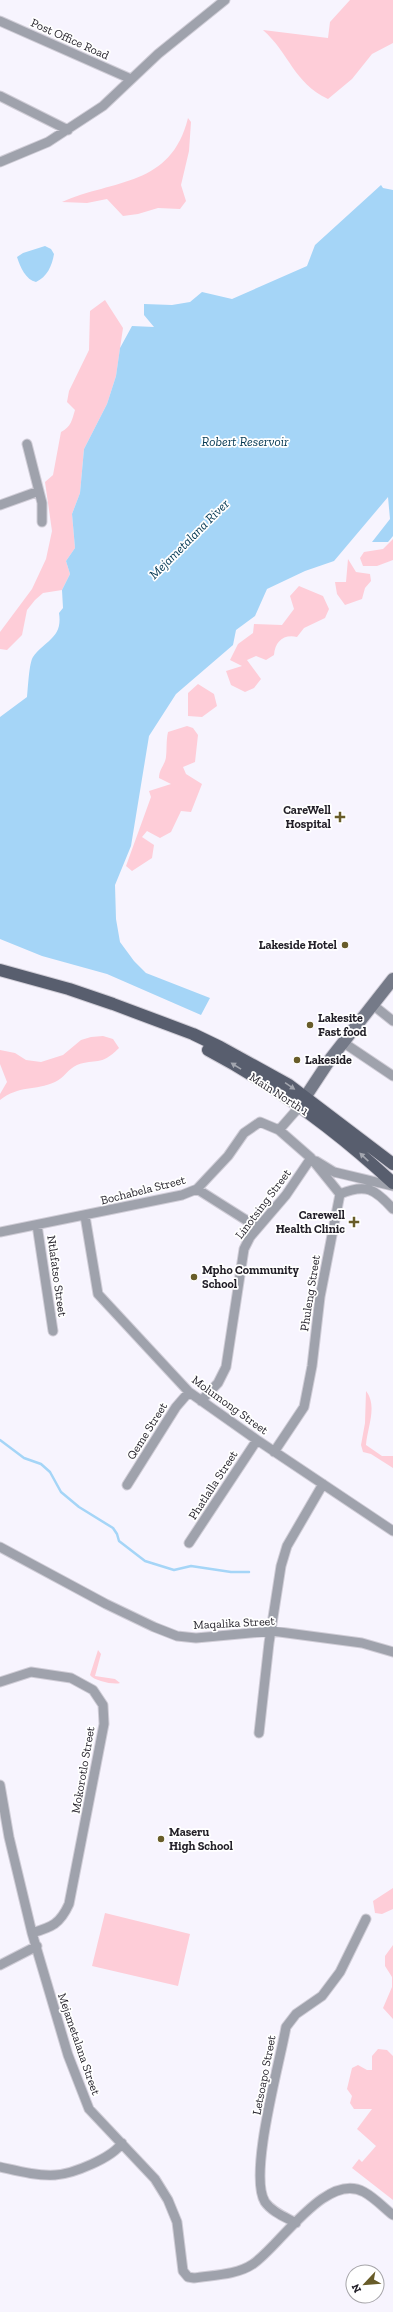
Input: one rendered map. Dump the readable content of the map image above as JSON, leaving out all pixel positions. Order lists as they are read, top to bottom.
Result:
{
  "streets": {
    "main road": ["Main North 1"],
    "street": [
      "Post Office Road",
      "Bochabela Street",
      "Linotsing Street",
      "Ntlafatso Street",
      "Phuleng Street",
      "Molumong Street",
      "Qeme Street",
      "Phatlalla Street",
      "Maqalika Street",
      "Mokorotlo Street",
      "Mejametalana Street",
      "Letsoapo Street"
    ]
  },
  "crossings": [
    ["Bochabela Street", "Ntlafatso Street"],
    ["Bochabela Street", "Molumong Street"],
    ["Linotsing Street", "Molumong Street"],
    ["Phuleng Street", "Molumong Street"],
    ["Molumong Street", "Qeme Street"],
    ["Molumong Street", "Phatlalla Street"],
    ["Mokorotlo Street", "Mejametalana Street"],
    ["Mejametalana Street", "Letsoapo Street"]
  ],
  "water": ["Robert Reservoir", "Mejametalana River"],
  "places": {
    "health": ["CareWell Hospital", "Carewell Health Clinic"],
    "other": [
      "Lakeside Hotel",
      "Lakesite Fast food",
      "Lakeside",
      "Mpho Community School",
      "Maseru High School"
    ]
  },
  "north": "bottom left"
}
